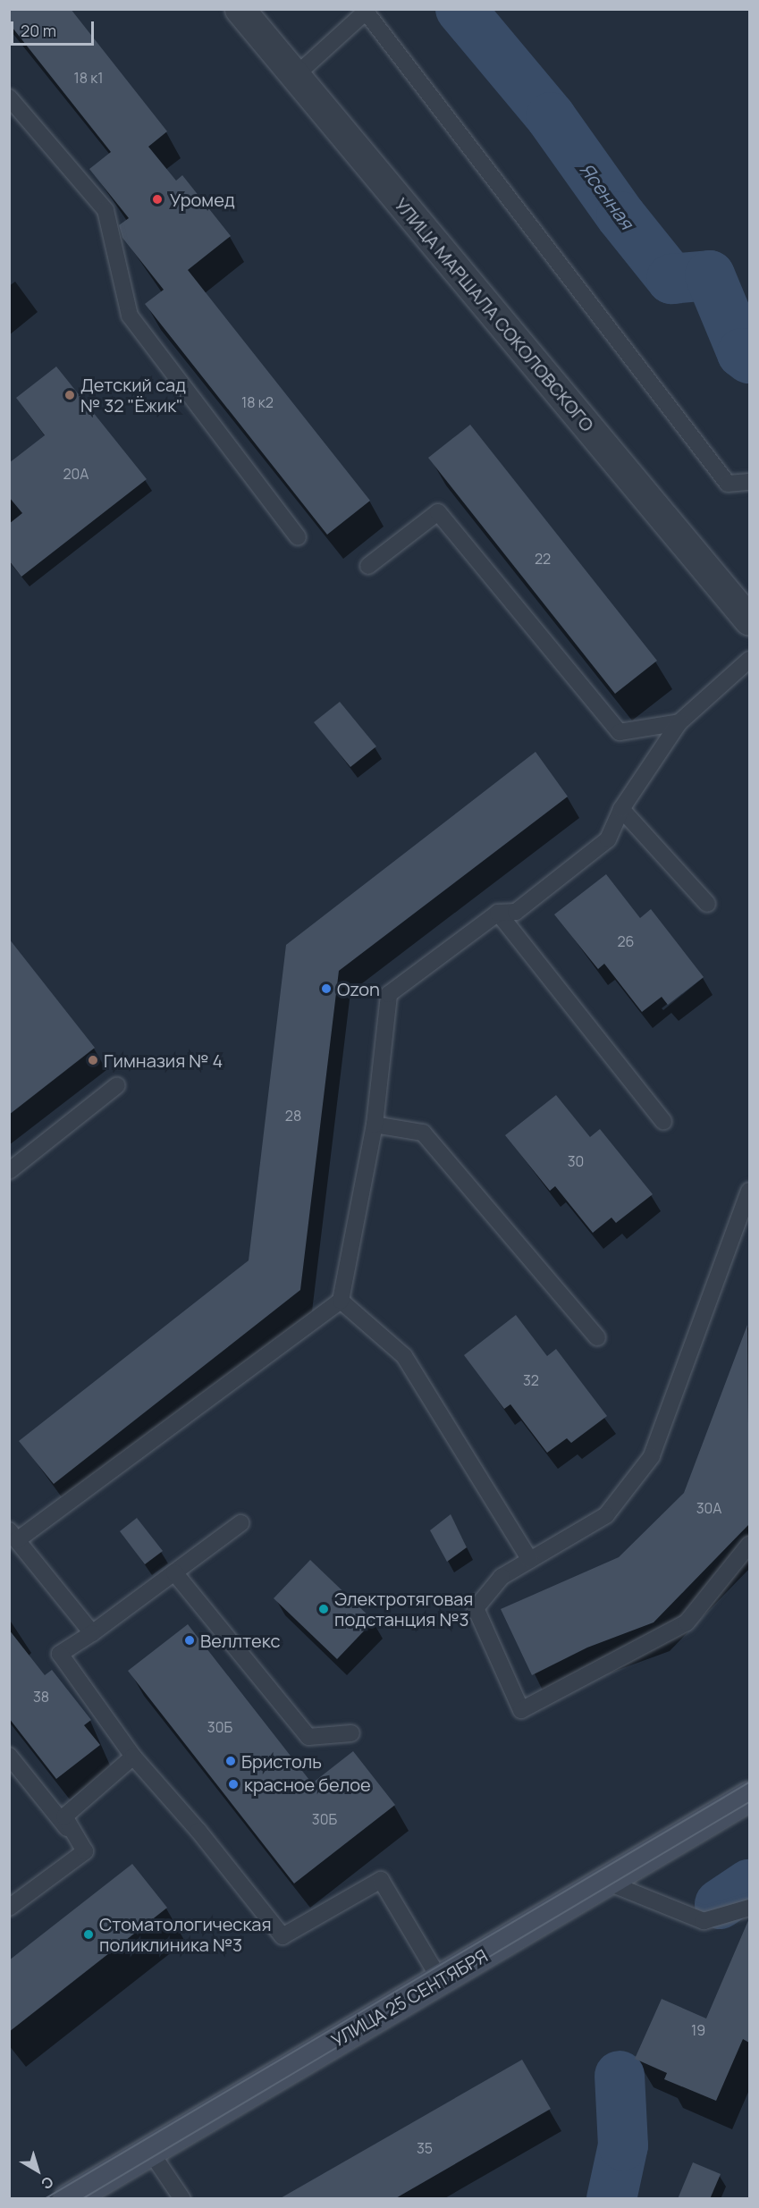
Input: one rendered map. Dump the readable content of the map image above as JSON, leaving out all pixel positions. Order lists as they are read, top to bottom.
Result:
{
  "streets": {
    "main road": ["УЛИЦА 25 СЕНТЯБРЯ"],
    "street": ["УЛИЦА МАРШАЛА СОКОЛОВСКОГО"]
  },
  "water": ["Ясенная"],
  "places": [
    "Уромед",
    "Детский сад № 32 \"Ёжик\"",
    "Ozon",
    "Гимназия № 4",
    "Электротяговая подстанция №3",
    "Веллтекс",
    "Бристоль",
    "красное белое",
    "Стоматологическая поликлиника №3"
  ],
  "house_numbers": [
    "18 к1",
    "18 к2",
    "20А",
    "22",
    "26",
    "28",
    "30",
    "32",
    "30А",
    "38",
    "30Б",
    "30Б",
    "19",
    "35"
  ],
  "scale_bar": "20 m",
  "north": "bottom right"
}
